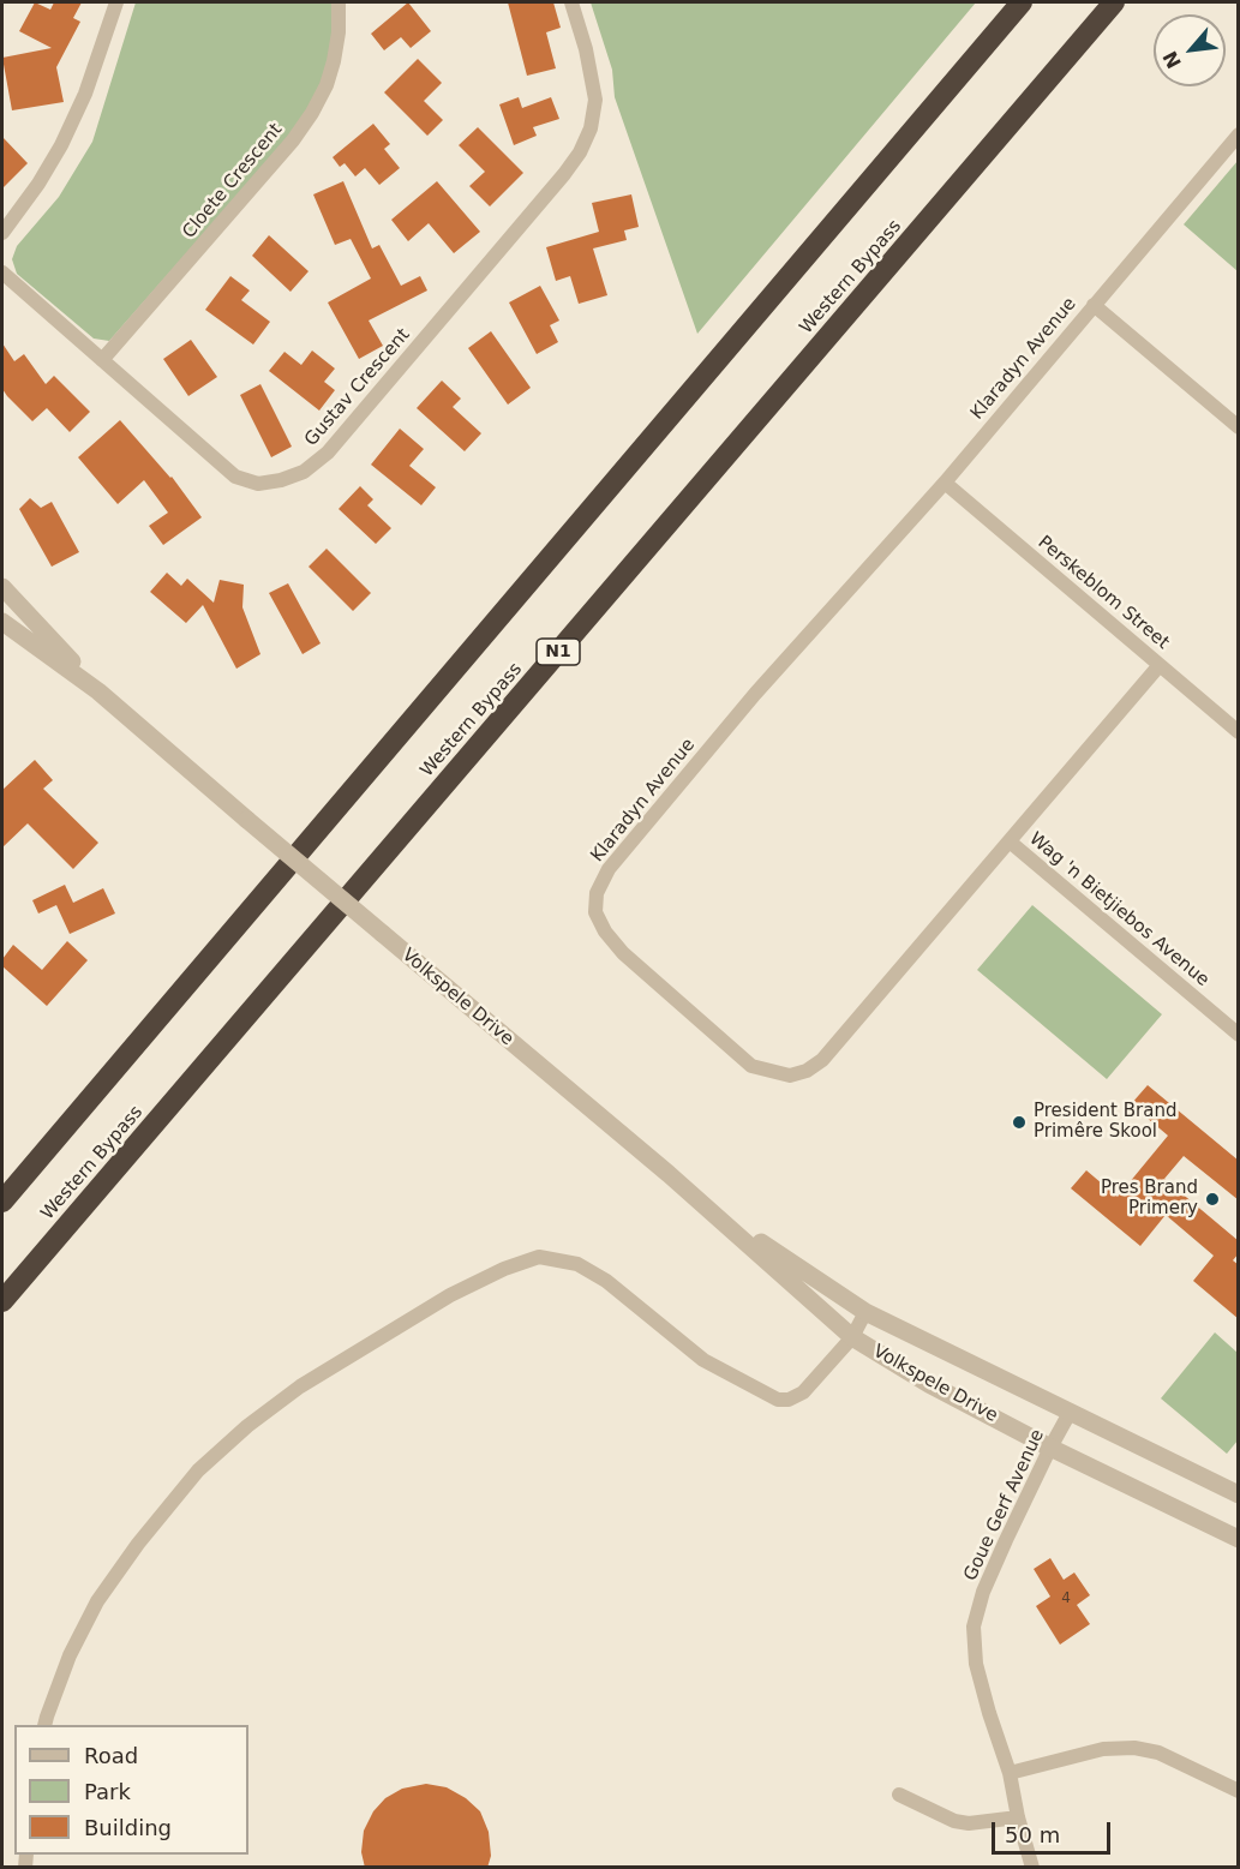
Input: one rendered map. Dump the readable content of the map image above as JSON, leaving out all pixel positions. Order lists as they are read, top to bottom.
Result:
{
  "streets": {
    "highway": ["Western Bypass", "N1"],
    "street": [
      "Cloete Crescent",
      "Klaradyn Avenue",
      "Gustav Crescent",
      "Perskeblom Street",
      "Wag 'n Bietjiebos Avenue",
      "Volkspele Drive",
      "Goue Gerf Avenue"
    ]
  },
  "crossings": [
    ["Cloete Crescent", "Gustav Crescent"],
    ["Klaradyn Avenue", "Perskeblom Street"],
    ["Klaradyn Avenue", "Wag 'n Bietjiebos Avenue"],
    ["Volkspele Drive", "Goue Gerf Avenue"]
  ],
  "places": ["President Brand Primêre Skool", "Pres Brand Primery"],
  "house_numbers": ["4"],
  "legend": ["Road", "Park", "Building"],
  "scale_bar": "50 m",
  "north": "bottom left"
}
